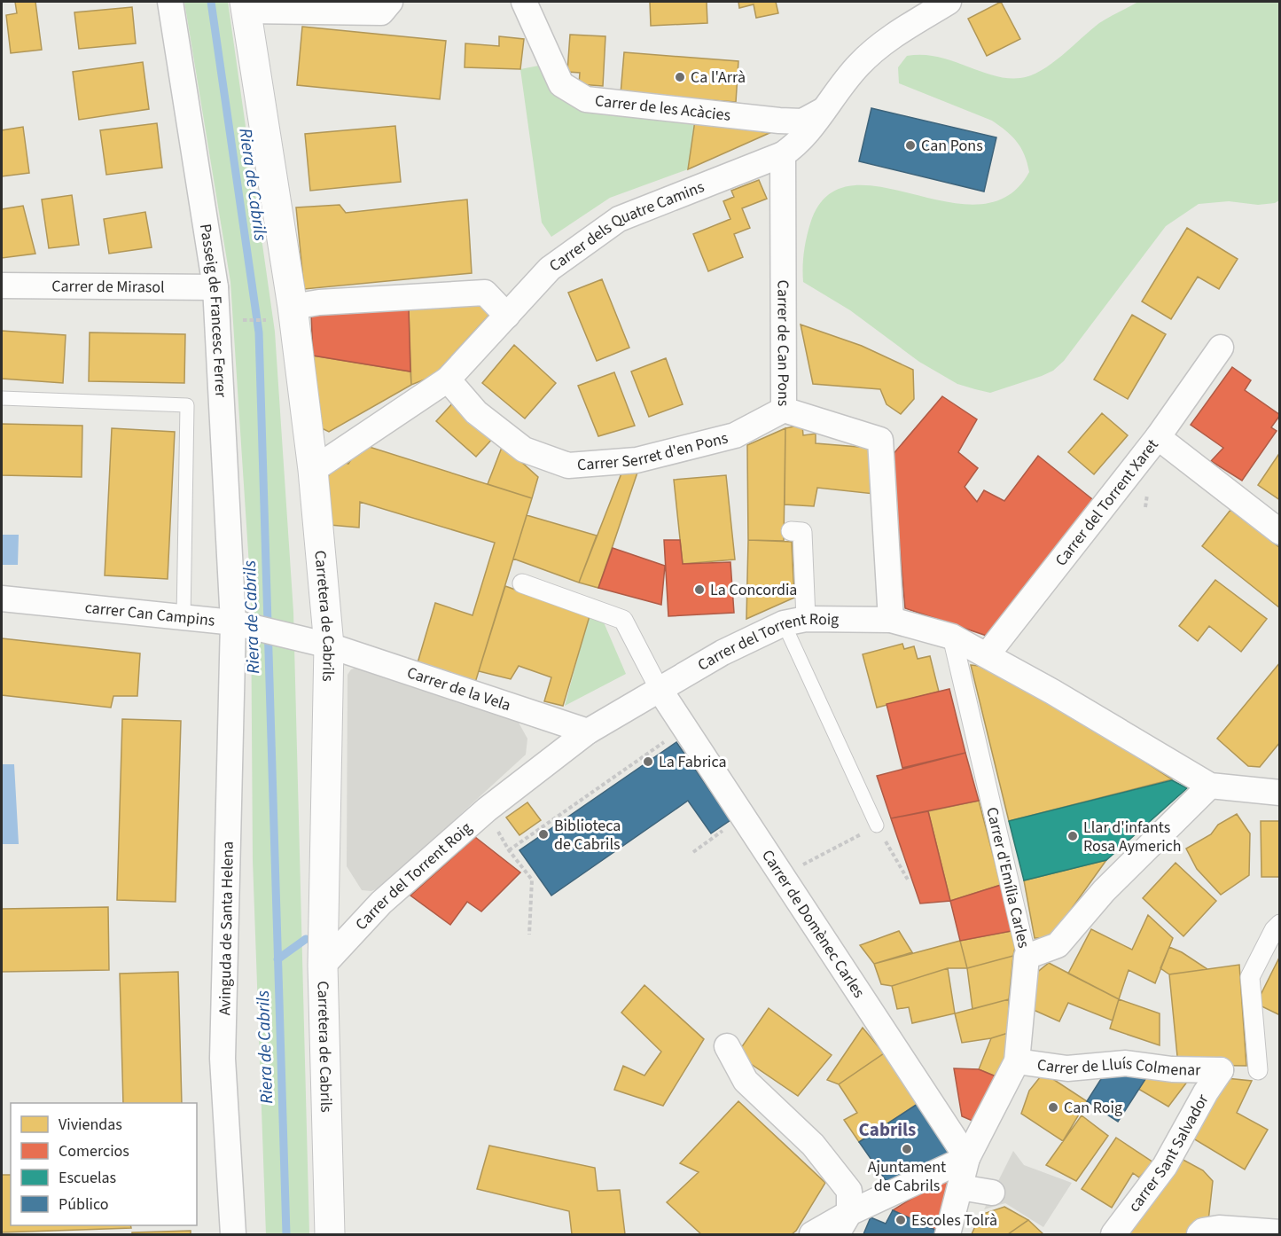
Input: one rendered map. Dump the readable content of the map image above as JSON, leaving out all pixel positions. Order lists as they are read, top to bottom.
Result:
{
  "streets": {
    "street": [
      "Carrer de les Acàcies",
      "Carrer dels Quatre Camins",
      "Carrer de Mirasol",
      "Passeig de Francesc Ferrer",
      "Carrer de Can Pons",
      "Carrer Serret d'en Pons",
      "Carrer del Torrent Xaret",
      "carrer Can Campins",
      "Carretera de Cabrils",
      "Carrer del Torrent Roig",
      "Carrer de la Vela",
      "Carrer d'Emília Carles",
      "Carrer de Domènec Carles",
      "Avinguda de Santa Helena",
      "Carrer de Lluís Colmenar",
      "carrer Sant Salvador"
    ]
  },
  "crossings": [
    ["Carrer de les Acàcies", "Carrer dels Quatre Camins"],
    ["Carrer dels Quatre Camins", "Carrer de Can Pons"],
    ["Carrer dels Quatre Camins", "Carrer Serret d'en Pons"],
    ["Carrer dels Quatre Camins", "Carretera de Cabrils"],
    ["Carrer de Mirasol", "Passeig de Francesc Ferrer"],
    ["Passeig de Francesc Ferrer", "carrer Can Campins"],
    ["Passeig de Francesc Ferrer", "Avinguda de Santa Helena"],
    ["Carrer de Can Pons", "Carrer Serret d'en Pons"],
    ["Carrer de Can Pons", "Carrer del Torrent Roig"],
    ["Carrer del Torrent Xaret", "Carrer del Torrent Roig"],
    ["carrer Can Campins", "Carretera de Cabrils"],
    ["carrer Can Campins", "Carrer de la Vela"],
    ["carrer Can Campins", "Avinguda de Santa Helena"],
    ["Carretera de Cabrils", "Carrer del Torrent Roig"],
    ["Carretera de Cabrils", "Carrer de la Vela"],
    ["Carrer del Torrent Roig", "Carrer de la Vela"],
    ["Carrer del Torrent Roig", "Carrer d'Emília Carles"],
    ["Carrer del Torrent Roig", "Carrer de Domènec Carles"],
    ["Carrer d'Emília Carles", "Carrer de Domènec Carles"],
    ["Carrer d'Emília Carles", "Carrer de Lluís Colmenar"],
    ["Carrer de Lluís Colmenar", "carrer Sant Salvador"]
  ],
  "districts": ["Cabrils"],
  "water": ["Riera de Cabrils"],
  "places": [
    "Ca l'Arrà",
    "Can Pons",
    "La Concordia",
    "La Fabrica",
    "Biblioteca de Cabrils",
    "Llar d'infants Rosa Aymerich",
    "Can Roig",
    "Ajuntament de Cabrils",
    "Escoles Tolrà"
  ],
  "legend": [
    "Viviendas",
    "Comercios",
    "Escuelas",
    "Público"
  ]
}
